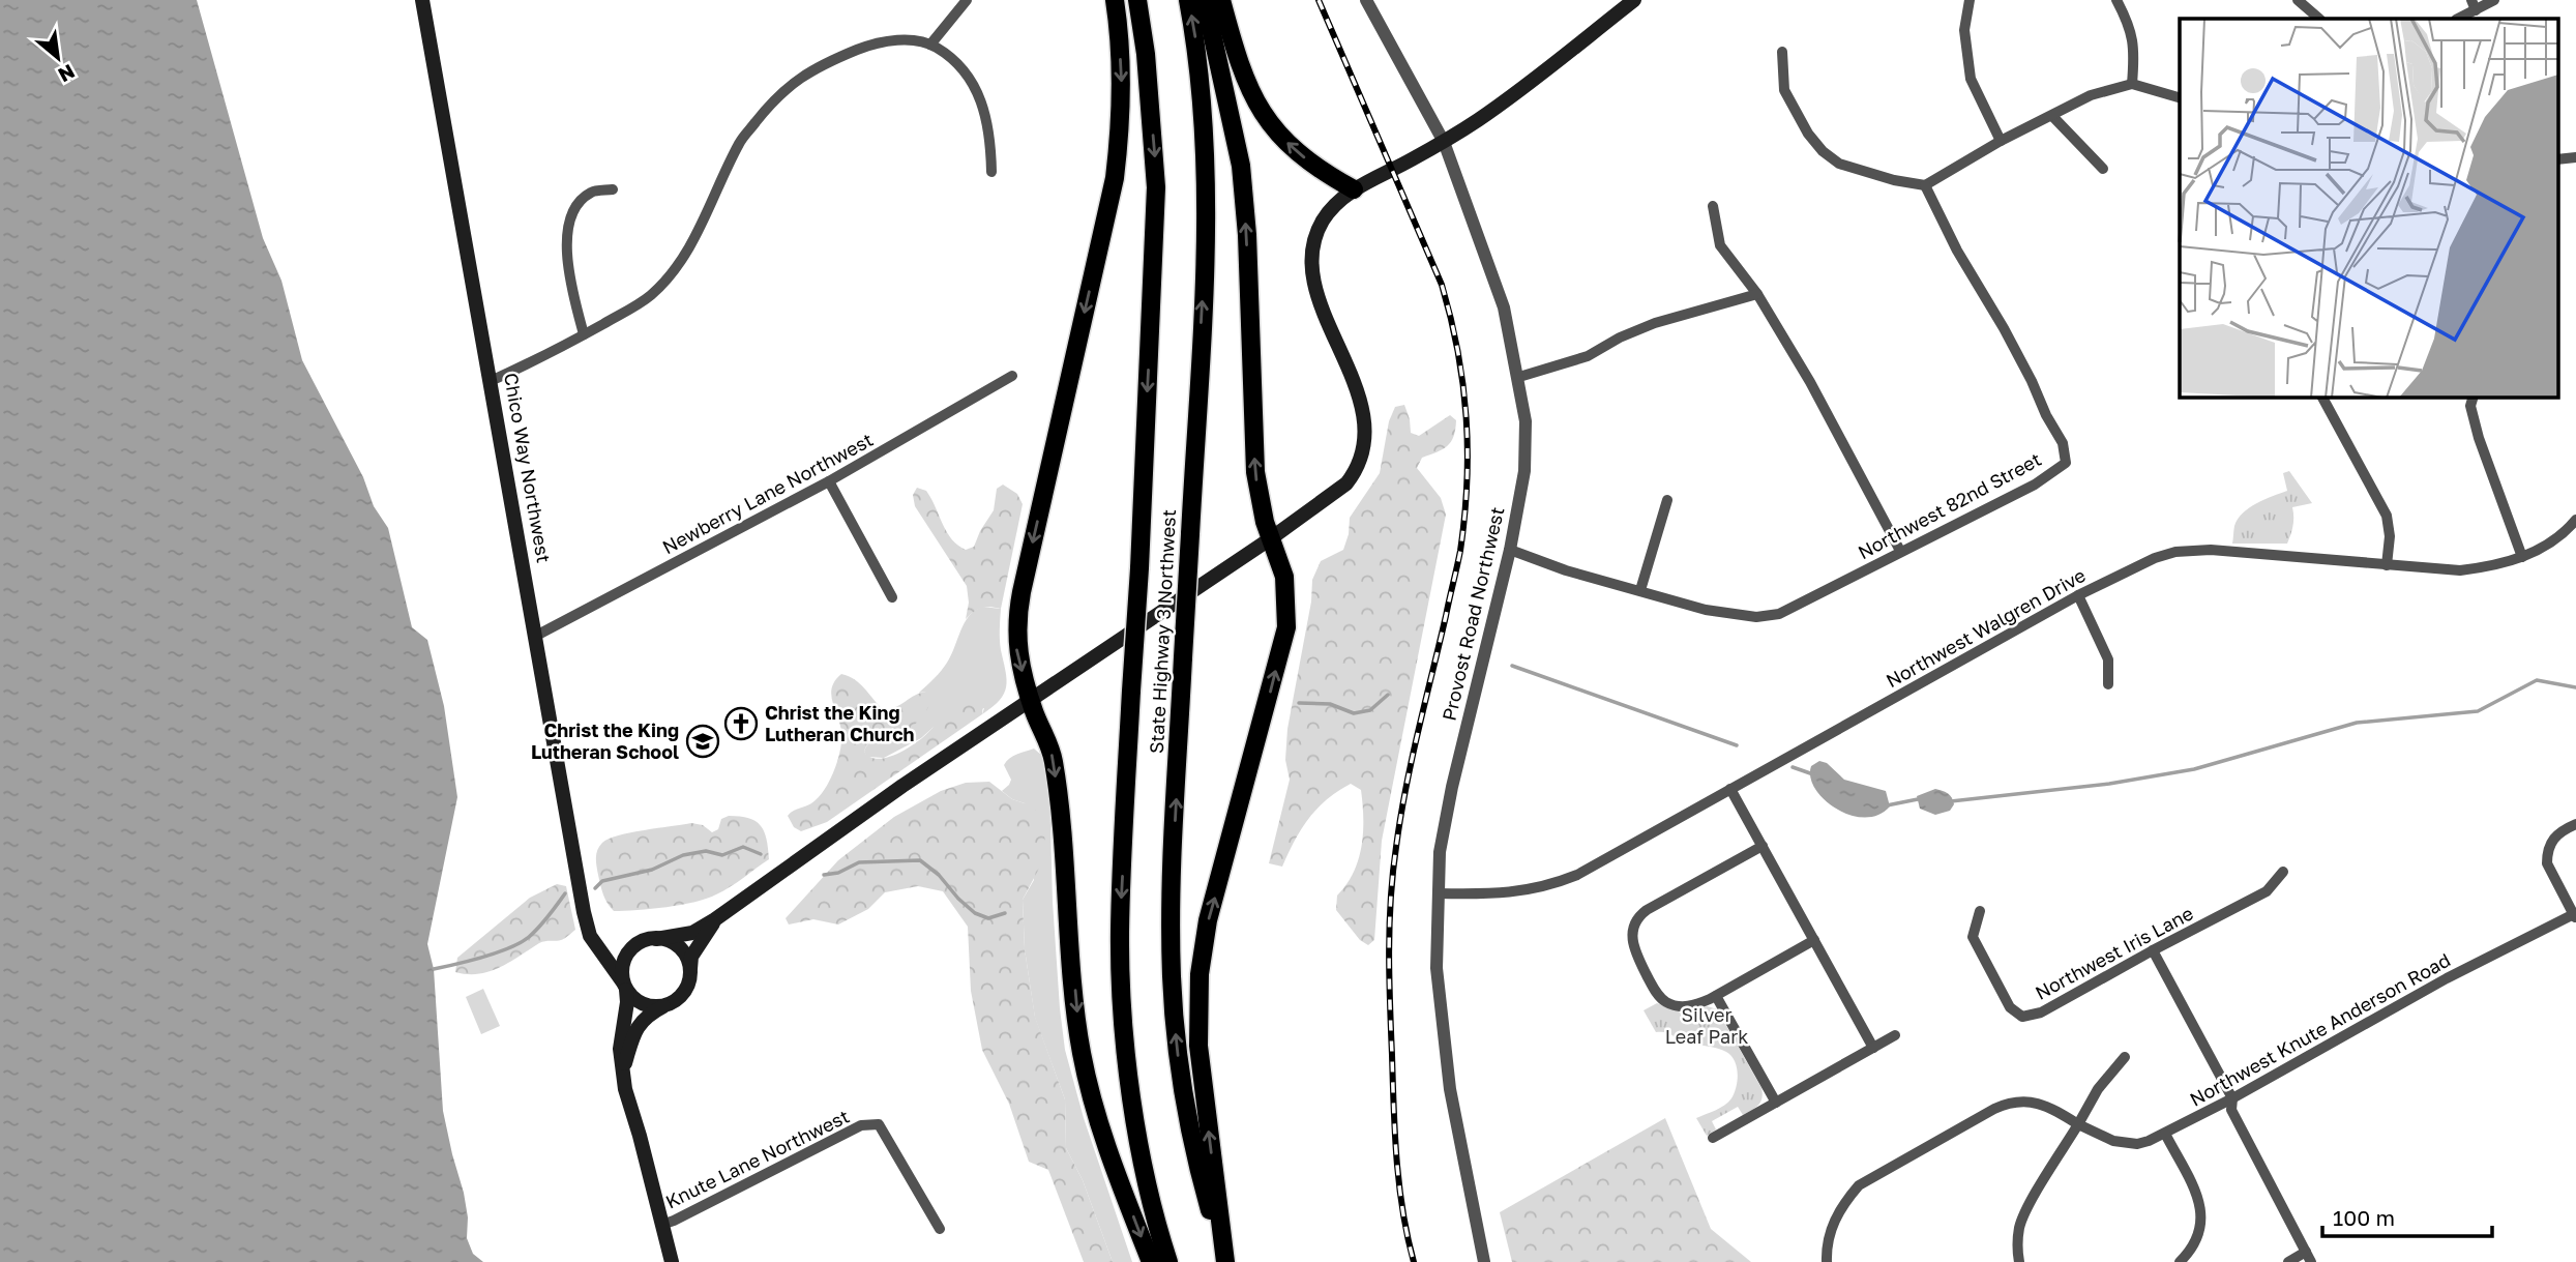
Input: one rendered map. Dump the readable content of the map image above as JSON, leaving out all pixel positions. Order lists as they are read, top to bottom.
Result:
{
  "streets": {
    "highway": ["State Highway 3 Northwest"],
    "main road": ["Chico Way Northwest"],
    "street": [
      "Newberry Lane Northwest",
      "Northwest 82nd Street",
      "Provost Road Northwest",
      "Northwest Walgren Drive",
      "Northwest Iris Lane",
      "Northwest Knute Anderson Road",
      "Knute Lane Northwest"
    ]
  },
  "crossings": [
    ["Chico Way Northwest", "Newberry Lane Northwest"],
    ["Northwest 82nd Street", "Provost Road Northwest"],
    ["Provost Road Northwest", "Northwest Walgren Drive"]
  ],
  "parks": ["Silver Leaf Park"],
  "places": {
    "church": ["Christ the King Lutheran Church"],
    "school or university": ["Christ the King Lutheran School"]
  },
  "scale_bar": "100 m",
  "north": "bottom right"
}
